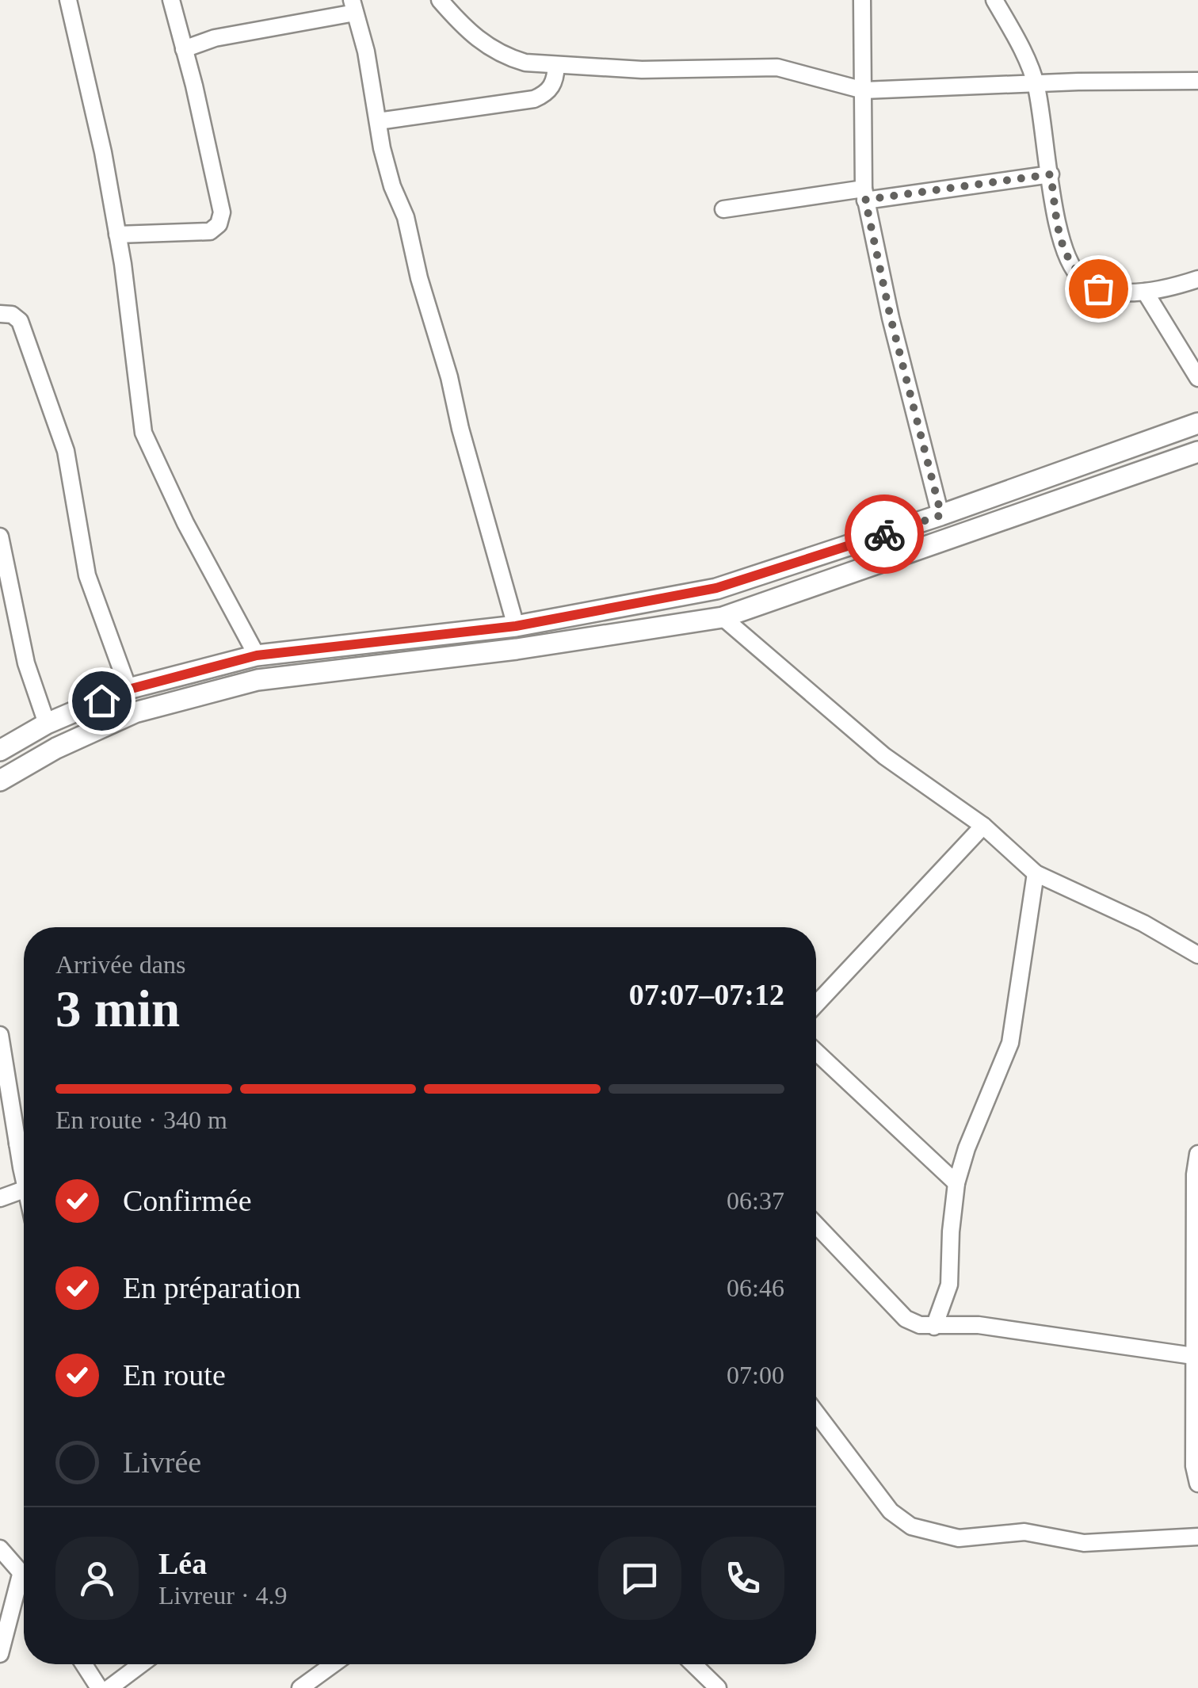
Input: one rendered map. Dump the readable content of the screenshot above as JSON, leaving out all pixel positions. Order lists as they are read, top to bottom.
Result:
{
  "page": {
    "heading": ["3 min", "Arrivée dans", "07:07–07:12"],
    "panel": ["Léa", "Livreur · 4.9"],
    "bar": "En route · 340 m",
    "list": [
      ["Confirmée", "06:37"],
      ["En préparation", "06:46"],
      ["En route", "07:00"],
      "Livrée"
    ]
  }
}
